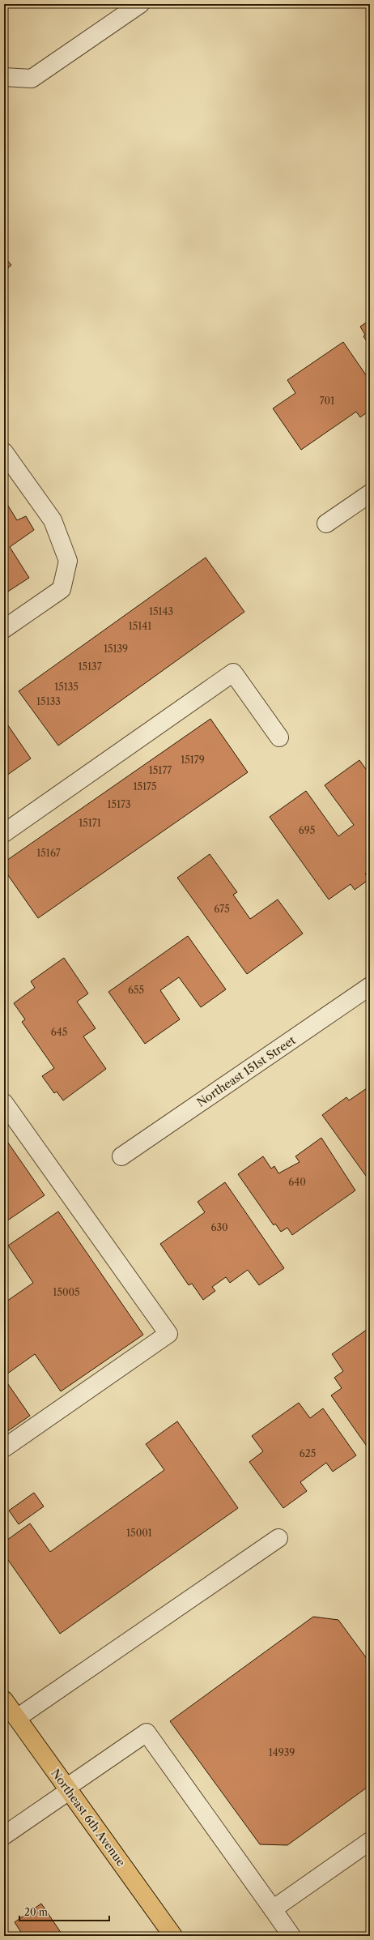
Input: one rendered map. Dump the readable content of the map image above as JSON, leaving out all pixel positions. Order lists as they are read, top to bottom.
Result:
{
  "streets": {
    "main road": ["Northeast 6th Avenue"],
    "street": ["Northeast 151st Street"]
  },
  "house_numbers": [
    "701",
    "15143",
    "15141",
    "15139",
    "15137",
    "15135",
    "15133",
    "15179",
    "15177",
    "15175",
    "15173",
    "15171",
    "695",
    "15167",
    "675",
    "655",
    "645",
    "640",
    "630",
    "15005",
    "625",
    "15001",
    "14939"
  ],
  "scale_bar": "20 m"
}
